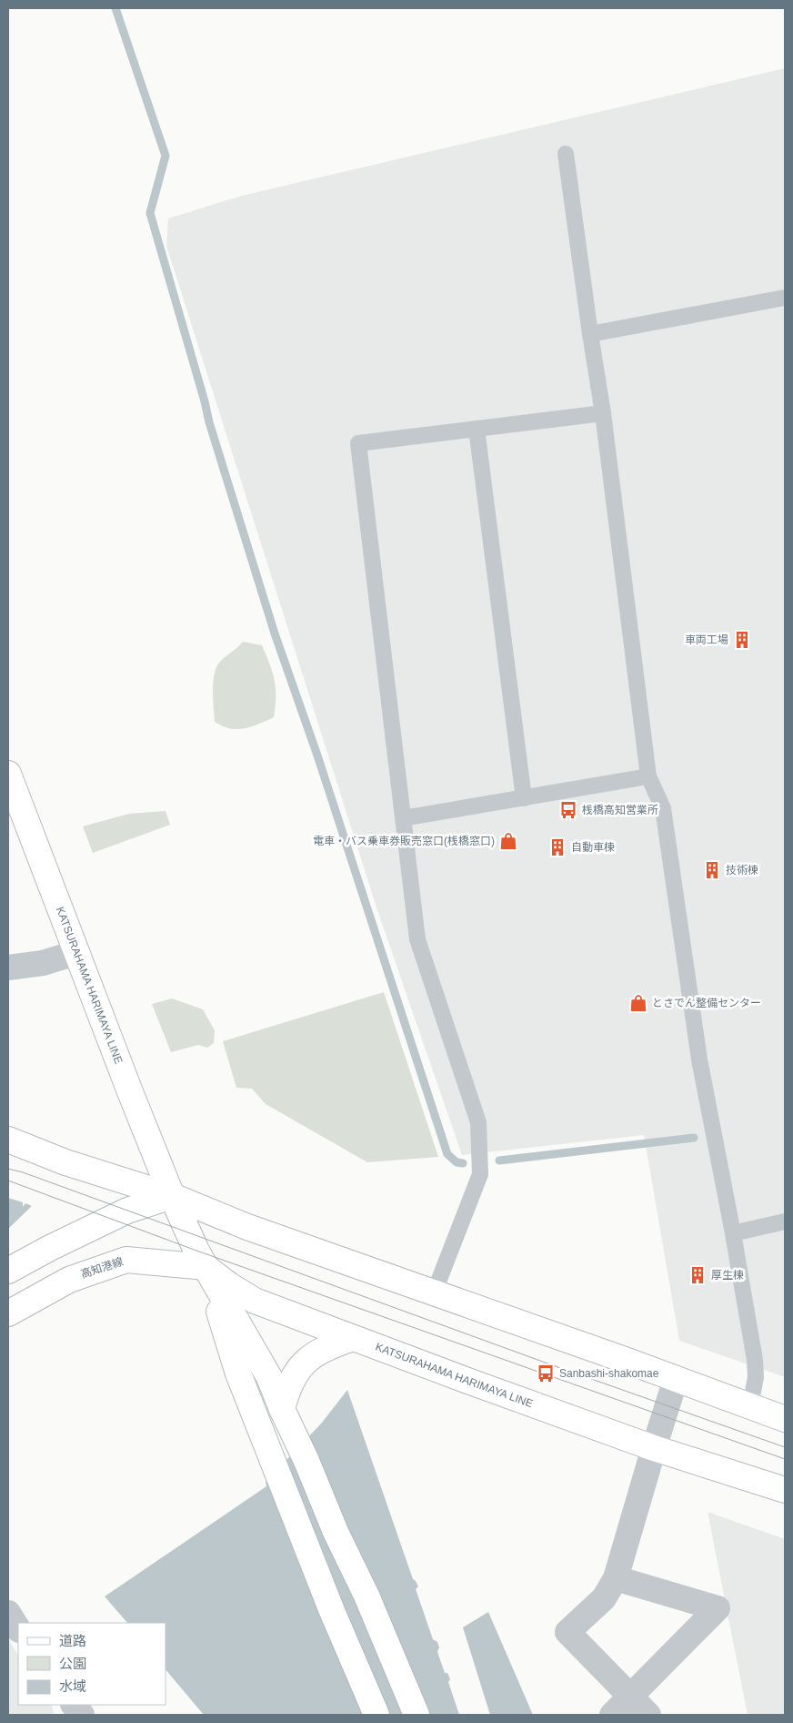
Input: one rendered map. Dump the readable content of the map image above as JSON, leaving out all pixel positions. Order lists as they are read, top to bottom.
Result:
{
  "streets": {
    "main road": ["KATSURAHAMA HARIMAYA LINE", "高知港線"]
  },
  "crossings": [
    ["KATSURAHAMA HARIMAYA LINE", "高知港線"]
  ],
  "places": {
    "building": [
      "車両工場",
      "自動車棟",
      "技術棟",
      "厚生棟"
    ],
    "bus stop": ["桟橋高知営業所", "Sanbashi-shakomae"],
    "shop": ["電車・バス乗車券販売窓口(桟橋窓口)", "とさでん整備センター"]
  },
  "legend": ["道路", "公園", "水域"]
}
